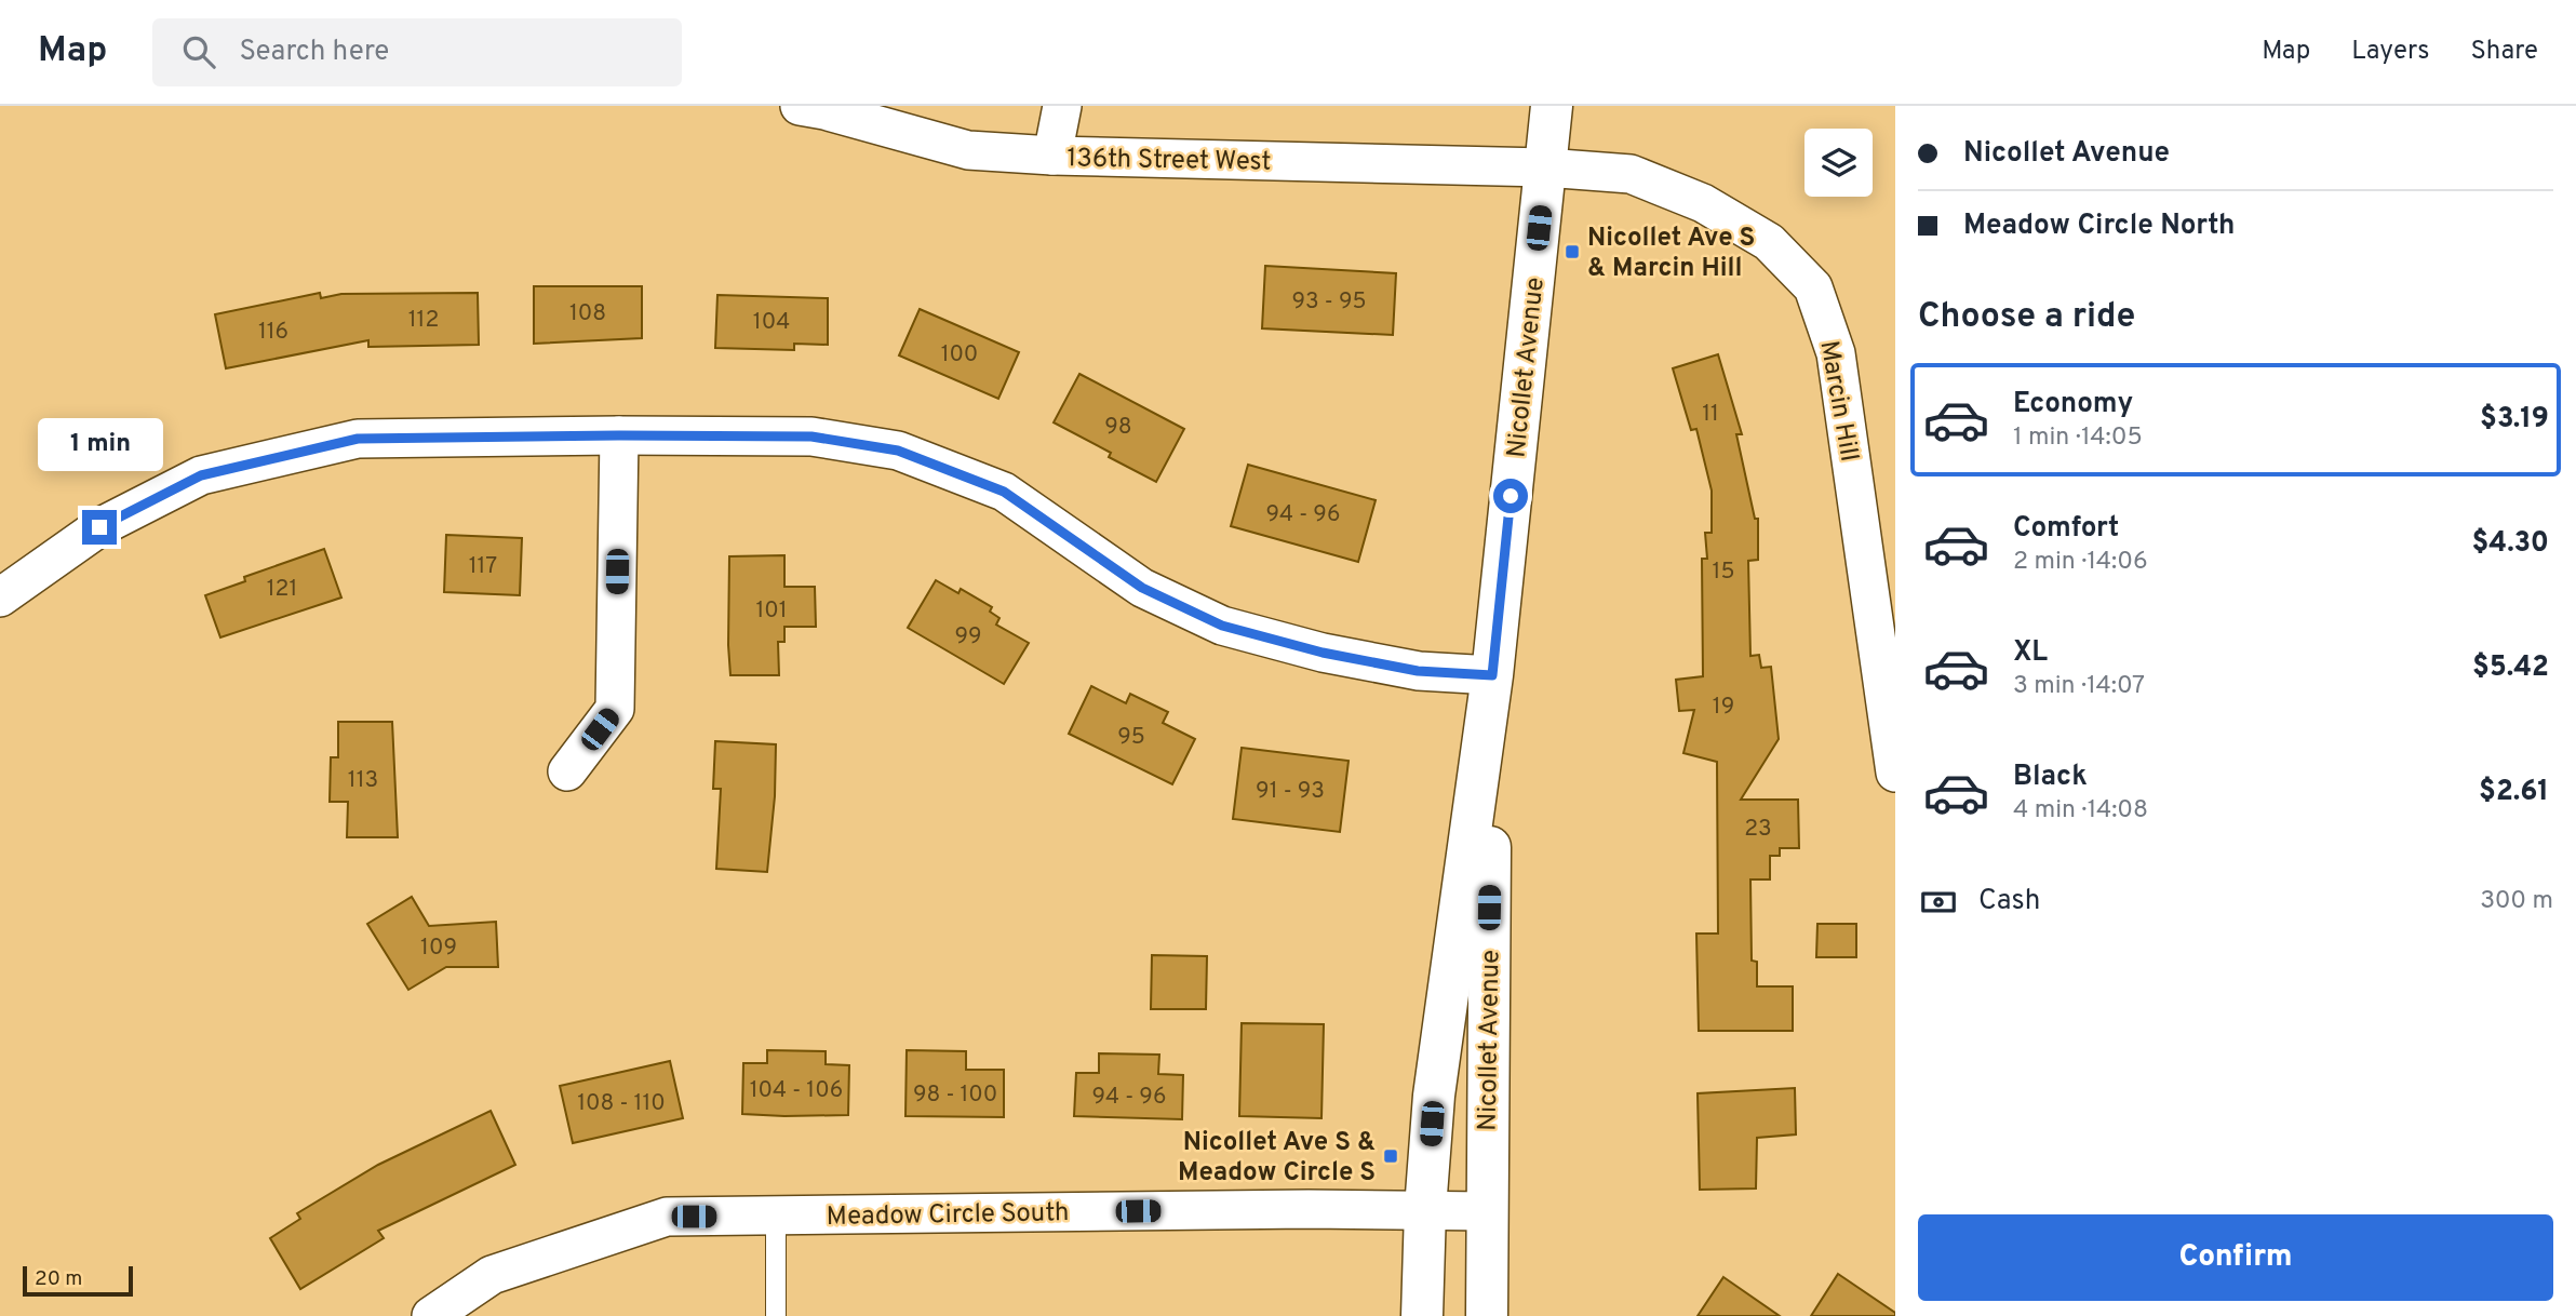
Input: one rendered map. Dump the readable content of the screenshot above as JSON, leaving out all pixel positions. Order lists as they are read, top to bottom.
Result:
{
  "streets": {
    "main road": ["Nicollet Avenue"],
    "street": ["136th Street West", "Marcin Hill", "Meadow Circle South"]
  },
  "crossings": [
    ["136th Street West", "Nicollet Avenue"],
    ["136th Street West", "Marcin Hill"],
    ["Nicollet Avenue", "Marcin Hill"],
    ["Nicollet Avenue", "Meadow Circle South"]
  ],
  "places": {
    "transit": ["Nicollet Ave S & Marcin Hill", "Nicollet Ave S & Meadow Circle S"]
  },
  "house_numbers": [
    "93 - 95",
    "108",
    "112",
    "104",
    "116",
    "100",
    "11",
    "98",
    "94 - 96",
    "117",
    "15",
    "121",
    "101",
    "99",
    "19",
    "95",
    "113",
    "91 - 93",
    "23",
    "109",
    "104 - 106",
    "98 - 100",
    "94 - 96",
    "108 - 110"
  ],
  "scale_bar": "20 m",
  "page": {
    "header": "Map",
    "search": "Search here",
    "nav": ["Map", "Layers", "Share"],
    "banner": ["Nicollet Avenue", "Meadow Circle North"],
    "heading": "Choose a ride",
    "list": [
      {
        "name": "Economy",
        "note": "1 min · 14:05",
        "value": "$3.19"
      },
      {
        "name": "Comfort",
        "note": "2 min · 14:06",
        "value": "$4.30"
      },
      {
        "name": "XL",
        "note": "3 min · 14:07",
        "value": "$5.42"
      },
      {
        "name": "Black",
        "note": "4 min · 14:08",
        "value": "$2.61"
      }
    ],
    "bubble": "1 min",
    "pay": ["Cash", "300 m"],
    "buttons": "Confirm",
    "scale": "20 m"
  }
}
